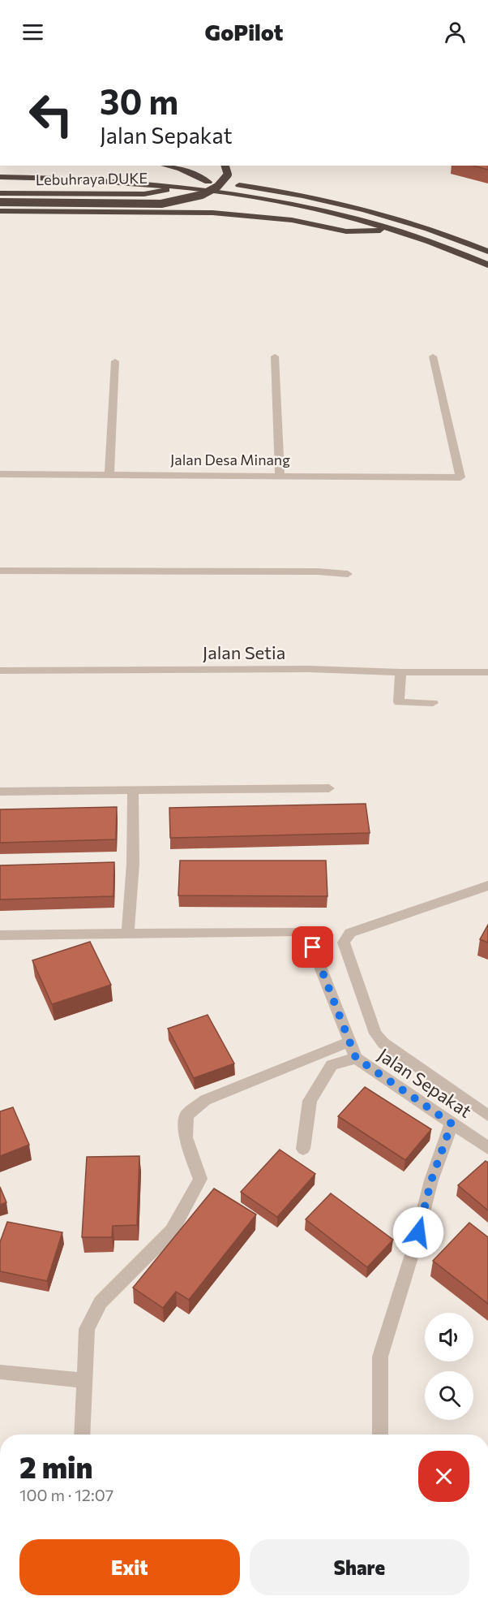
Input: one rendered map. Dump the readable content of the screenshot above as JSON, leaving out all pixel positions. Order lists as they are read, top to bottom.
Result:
{
  "streets": {
    "highway": ["Lebuhraya DUKE"],
    "street": ["Jalan Desa Minang", "Jalan Setia", "Jalan Sepakat"]
  },
  "page": {
    "header": "GoPilot",
    "turn": ["30 m", "Jalan Sepakat"],
    "heading": ["2 min", "100 m · 12:07"],
    "buttons": ["Exit", "Share"]
  }
}
